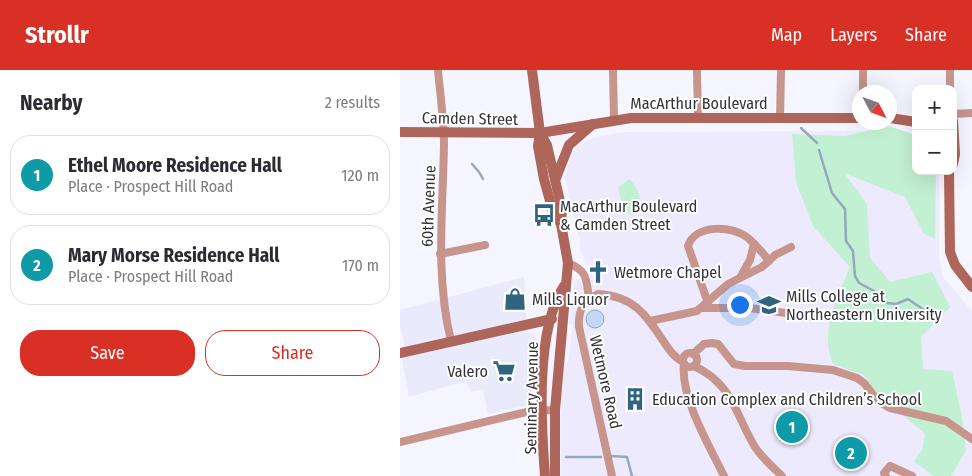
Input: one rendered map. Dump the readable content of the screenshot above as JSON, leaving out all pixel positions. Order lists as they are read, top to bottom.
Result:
{
  "streets": {
    "main road": ["MacArthur Boulevard", "Camden Street", "Seminary Avenue"],
    "street": ["60th Avenue", "Wetmore Road"]
  },
  "crossings": [
    ["MacArthur Boulevard", "Camden Street"],
    ["Camden Street", "60th Avenue"]
  ],
  "places": {
    "bus stop": ["MacArthur Boulevard & Camden Street"],
    "church": ["Wetmore Chapel"],
    "shop": ["Mills Liquor"],
    "school or university": ["Mills College at Northeastern University"],
    "supermarket": ["Valero"],
    "building": ["Education Complex and Children’s School"]
  },
  "north": "bottom right",
  "page": {
    "header": "Strollr",
    "nav": ["Map", "Layers", "Share"],
    "heading": ["Nearby", "2 results"],
    "map_buttons": ["+", "−"],
    "list": [
      {
        "mark": "1",
        "name": "Ethel Moore Residence Hall",
        "note": "Place · Prospect Hill Road",
        "value": "120 m"
      },
      {
        "mark": "2",
        "name": "Mary Morse Residence Hall",
        "note": "Place · Prospect Hill Road",
        "value": "170 m"
      }
    ],
    "buttons": ["Save", "Share"],
    "pins": ["1", "2"]
  }
}
